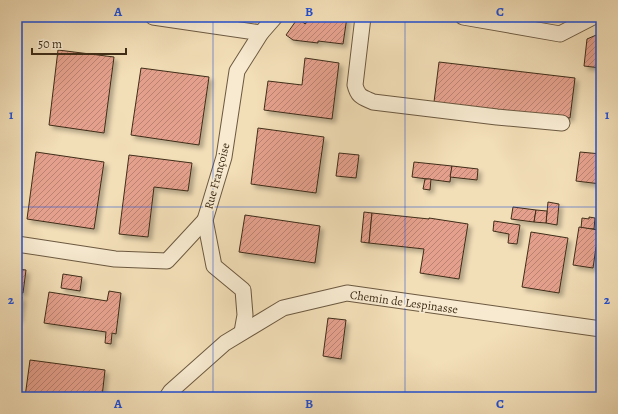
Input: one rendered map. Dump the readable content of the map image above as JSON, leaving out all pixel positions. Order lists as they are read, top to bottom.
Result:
{
  "streets": {
    "street": ["Rue Françoise", "Chemin de Lespinasse"]
  },
  "crossings": [
    ["Rue Françoise", "Chemin de Lespinasse"]
  ],
  "scale_bar": "50 m",
  "grid": {
    "columns": ["A", "B", "C"],
    "rows": ["1", "2"]
  }
}
